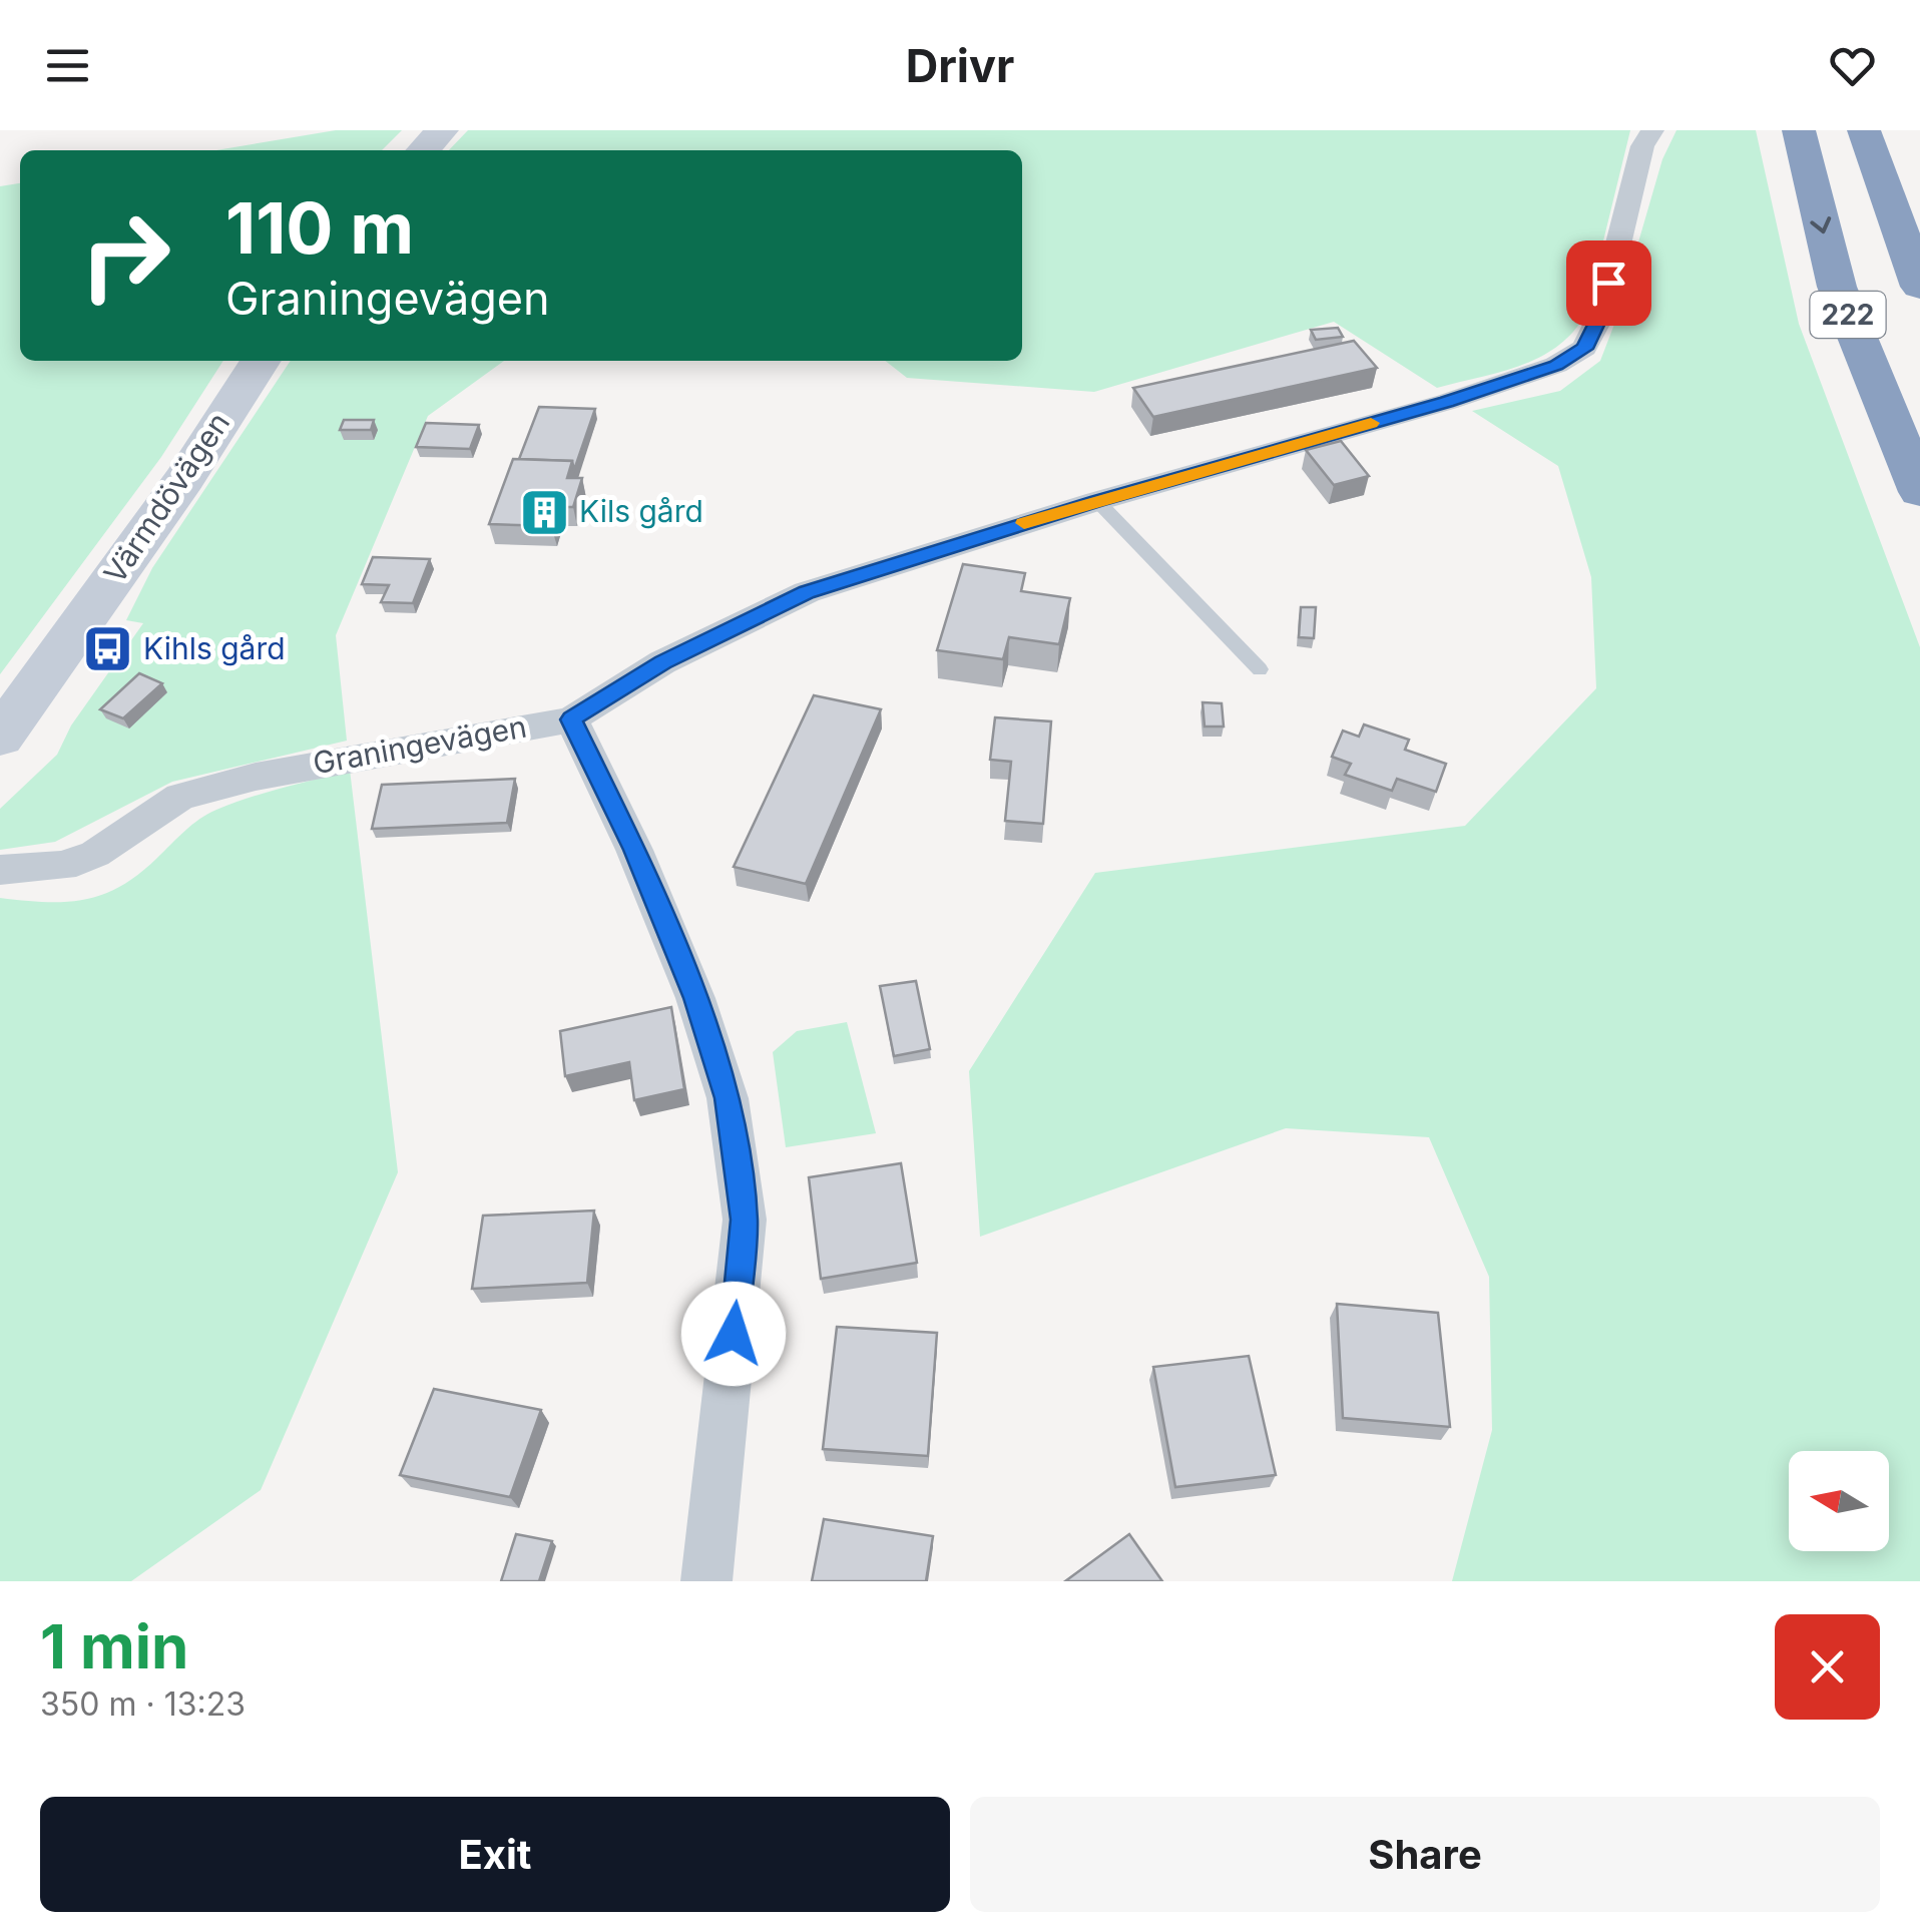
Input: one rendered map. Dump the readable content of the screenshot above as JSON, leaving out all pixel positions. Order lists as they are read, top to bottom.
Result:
{
  "streets": {
    "highway": ["222"],
    "main road": ["Värmdövägen"],
    "street": ["Graningevägen"]
  },
  "places": {
    "building": ["Kils gård"],
    "bus stop": ["Kihls gård"]
  },
  "north": "left",
  "page": {
    "header": "Drivr",
    "turn": ["110 m", "Graningevägen"],
    "heading": ["1 min", "350 m · 13:23"],
    "buttons": ["Exit", "Share"]
  }
}
